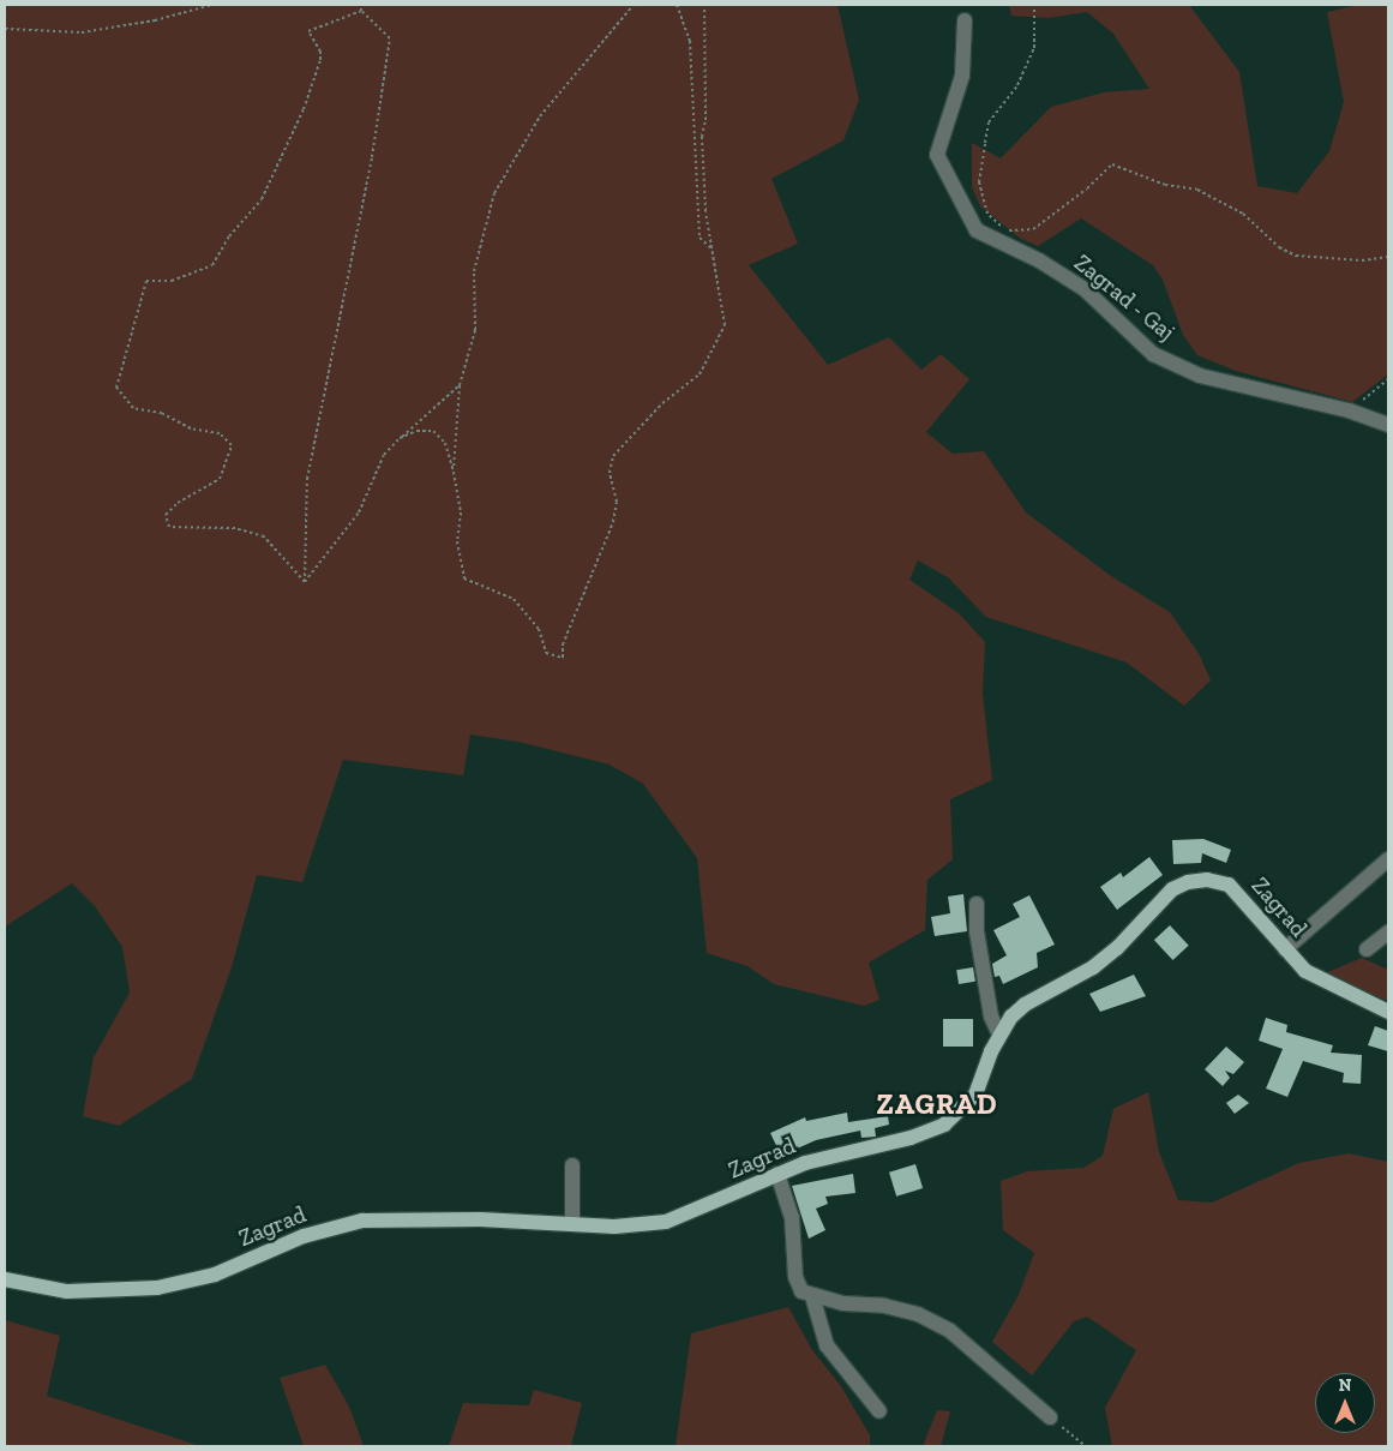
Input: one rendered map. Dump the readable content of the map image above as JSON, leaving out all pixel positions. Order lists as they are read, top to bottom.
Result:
{
  "streets": {
    "main road": ["Zagrad"],
    "street": ["Zagrad - Gaj"]
  },
  "districts": ["ZAGRAD"],
  "north": "top"
}
